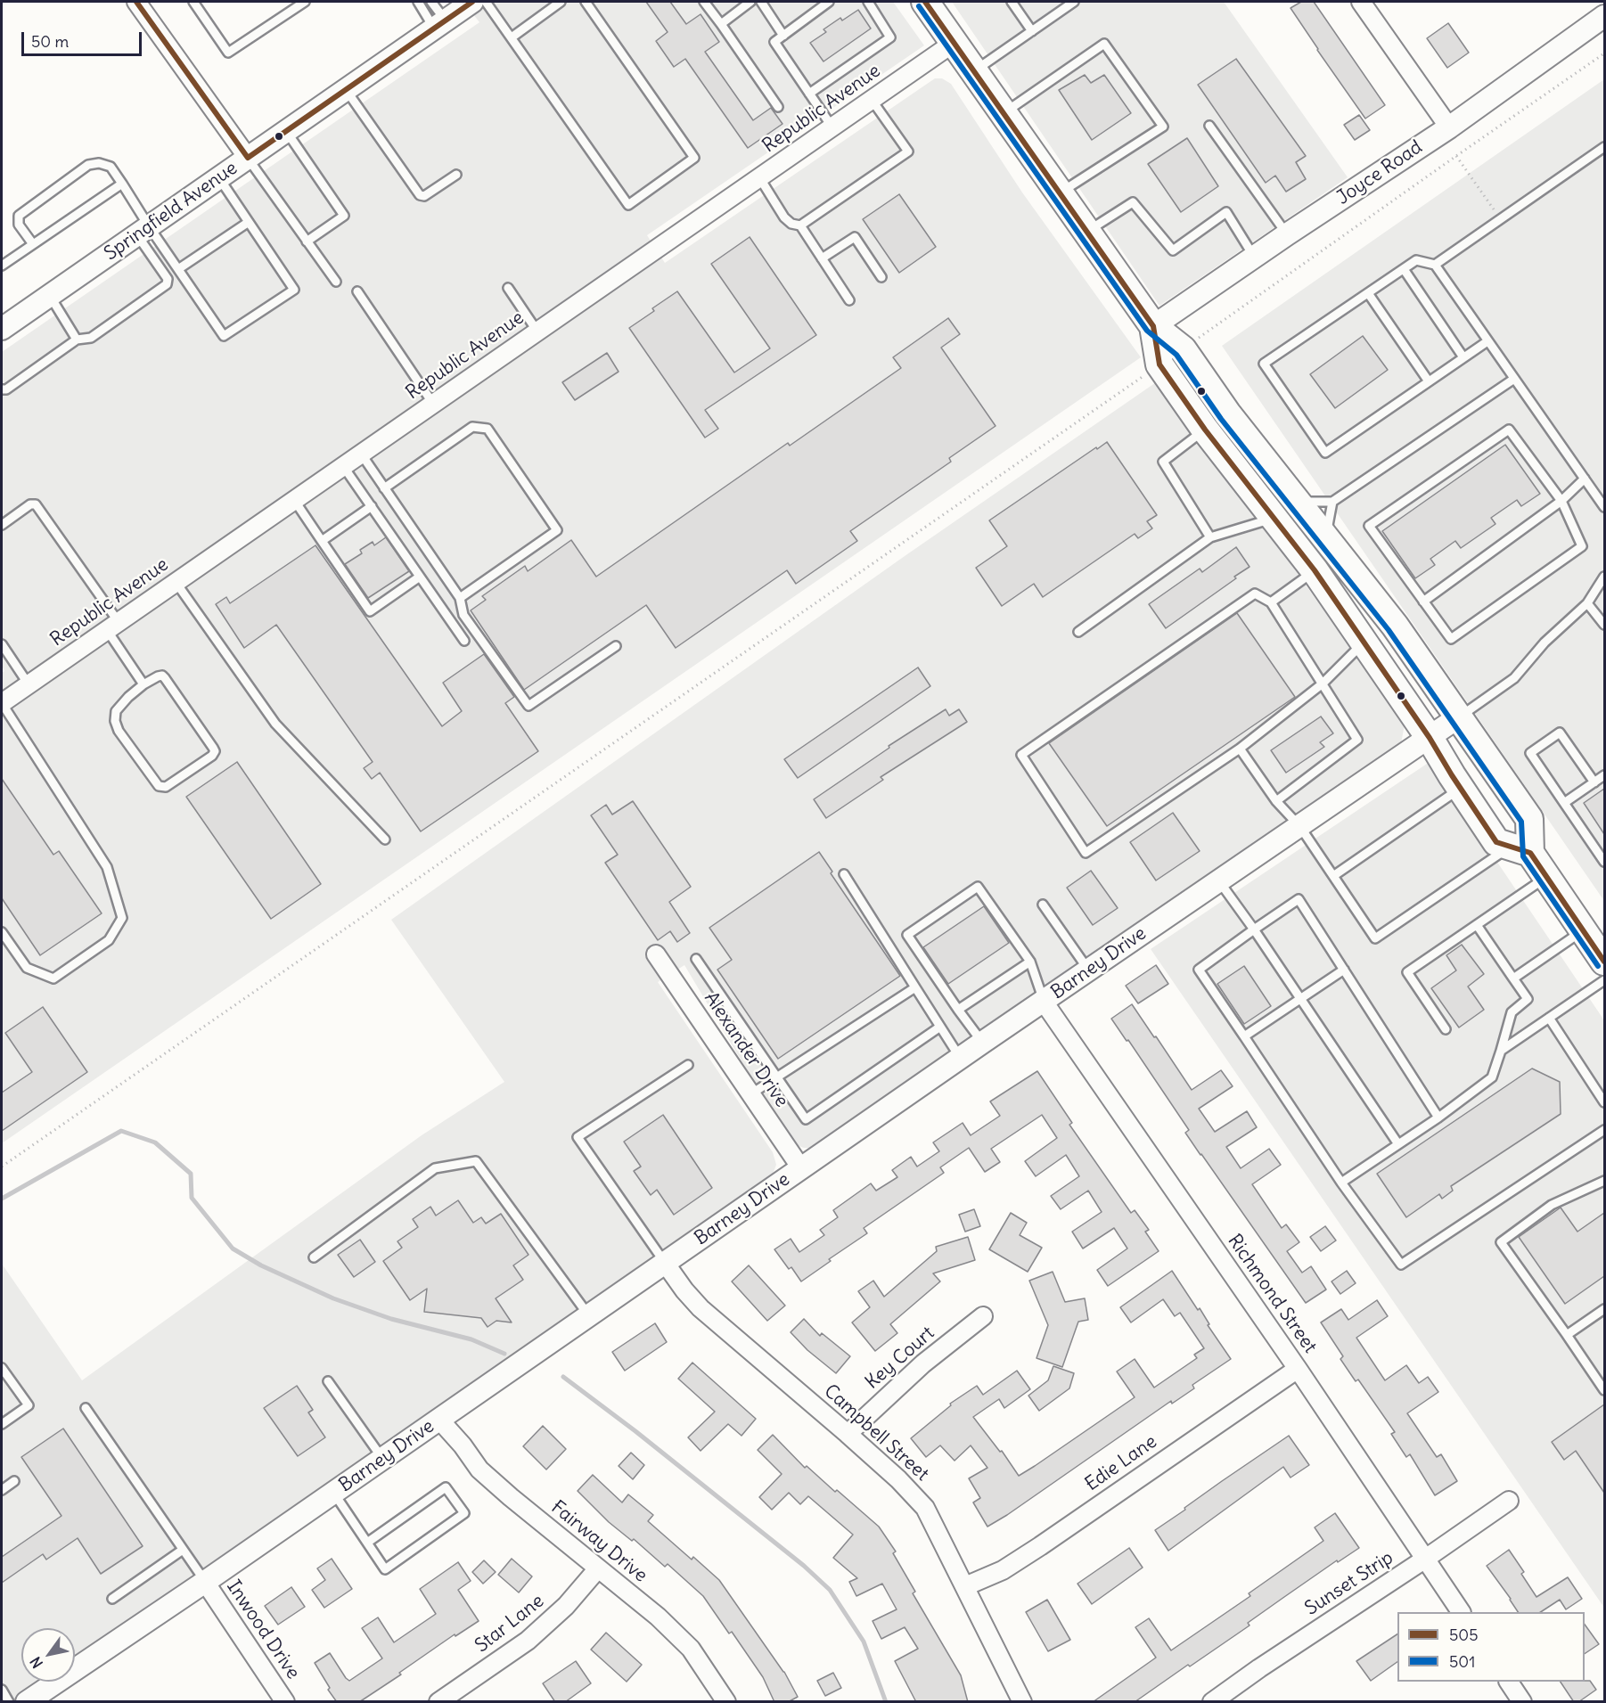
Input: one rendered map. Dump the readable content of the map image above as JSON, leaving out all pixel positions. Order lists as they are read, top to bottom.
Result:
{
  "streets": {
    "street": [
      "Republic Avenue",
      "Joyce Road",
      "Springfield Avenue",
      "Barney Drive",
      "Alexander Drive",
      "Richmond Street",
      "Key Court",
      "Campbell Street",
      "Edie Lane",
      "Fairway Drive",
      "Sunset Strip",
      "Star Lane",
      "Inwood Drive"
    ]
  },
  "crossings": [
    ["Barney Drive", "Alexander Drive"],
    ["Barney Drive", "Richmond Street"],
    ["Barney Drive", "Campbell Street"],
    ["Barney Drive", "Fairway Drive"],
    ["Barney Drive", "Inwood Drive"],
    ["Richmond Street", "Edie Lane"],
    ["Richmond Street", "Sunset Strip"],
    ["Key Court", "Campbell Street"],
    ["Campbell Street", "Edie Lane"],
    ["Fairway Drive", "Star Lane"]
  ],
  "lines": ["transit line 505", "transit line 501"],
  "legend": ["505", "501"],
  "scale_bar": "50 m",
  "north": "bottom left"
}
